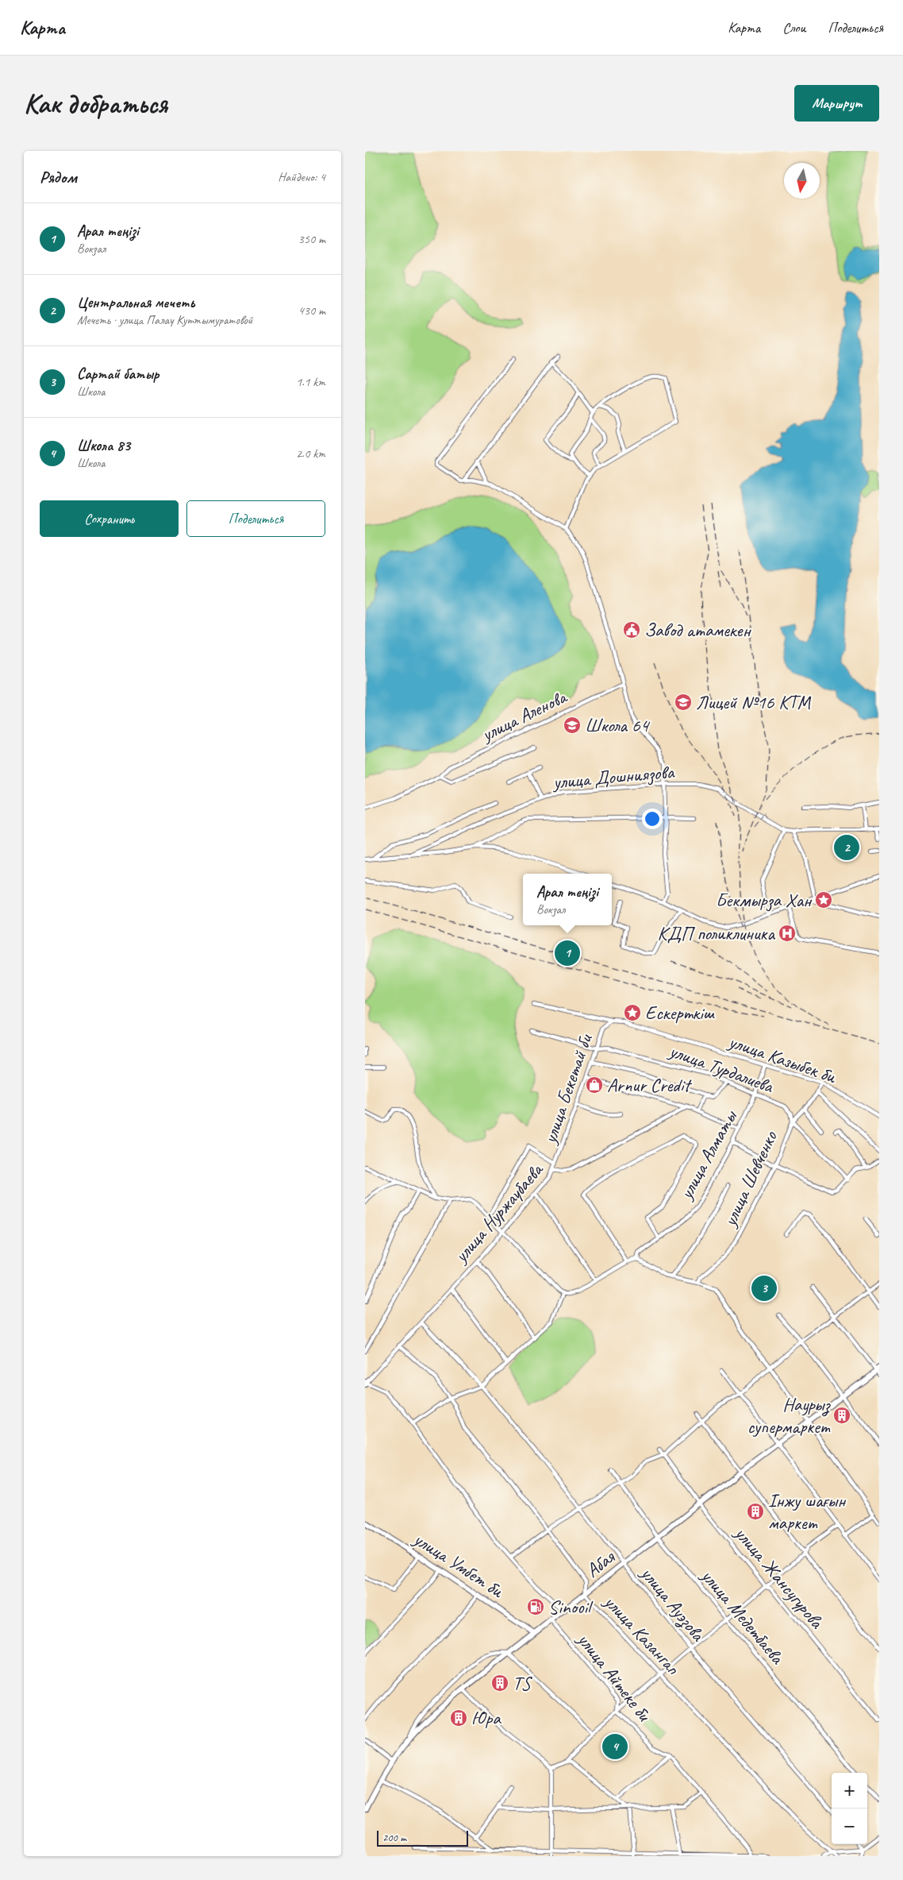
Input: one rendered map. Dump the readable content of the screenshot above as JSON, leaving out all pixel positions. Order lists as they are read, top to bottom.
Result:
{
  "streets": {
    "street": [
      "улица Аленова",
      "улица Дошниязова",
      "улица Казыбек би",
      "улица Турдалиева",
      "улица Бекетай би",
      "улица Алматы",
      "улица Шевченко",
      "улица Нуржаубаева",
      "Абая",
      "улица Умбет би",
      "улица Жансугурова",
      "улица Ауэзова",
      "улица Медетбаева",
      "улица Казангап",
      "улица Айтеке би"
    ]
  },
  "crossings": [
    ["улица Казыбек би", "улица Бекетай би"],
    ["улица Казыбек би", "улица Алматы"],
    ["улица Казыбек би", "улица Шевченко"],
    ["улица Турдалиева", "улица Бекетай би"],
    ["улица Турдалиева", "улица Алматы"],
    ["улица Турдалиева", "улица Шевченко"],
    ["улица Бекетай би", "улица Нуржаубаева"],
    ["улица Нуржаубаева", "улица Ауэзова"],
    ["улица Нуржаубаева", "улица Казангап"],
    ["Абая", "улица Умбет би"],
    ["Абая", "улица Жансугурова"],
    ["Абая", "улица Ауэзова"],
    ["Абая", "улица Медетбаева"],
    ["Абая", "улица Казангап"],
    ["Абая", "улица Айтеке би"]
  ],
  "places": {
    "public building": ["Завод атамекен"],
    "school or university": ["Лицей №16 КТМ", "Школа 64"],
    "place": ["Бекмырза Хан", "Ескерткіш"],
    "hospital": ["КДП поликлиника"],
    "shop": ["Arnur Credit"],
    "building": [
      "Наурыз супермаркет",
      "Інжу шағын маркет",
      "TS",
      "Юра"
    ],
    "fuel station": ["Sinooil"]
  },
  "scale_bar": "200 m",
  "north": "bottom",
  "page": {
    "header": "Карта",
    "nav": ["Карта", "Слои", "Поделиться"],
    "buttons": [
      "Маршрут",
      ["Сохранить", "Поделиться"]
    ],
    "title": "Как добраться",
    "heading": ["Рядом", "Найдено: 4"],
    "list": [
      {
        "mark": "1",
        "name": "Арал теңізі",
        "note": "Вокзал",
        "value": "350 m"
      },
      {
        "mark": "2",
        "name": "Центральная мечеть",
        "note": "Мечеть · улица Палау Куттымуратовой",
        "value": "430 m"
      },
      {
        "mark": "3",
        "name": "Сартай батыр",
        "note": "Школа",
        "value": "1.1 km"
      },
      {
        "mark": "4",
        "name": "Школа 83",
        "note": "Школа",
        "value": "2.0 km"
      }
    ],
    "pins": [
      "2",
      "1",
      "3",
      "4"
    ],
    "popup": ["Арал теңізі", "Вокзал"],
    "map_buttons": ["+", "−"],
    "scale": "200 m"
  }
}
